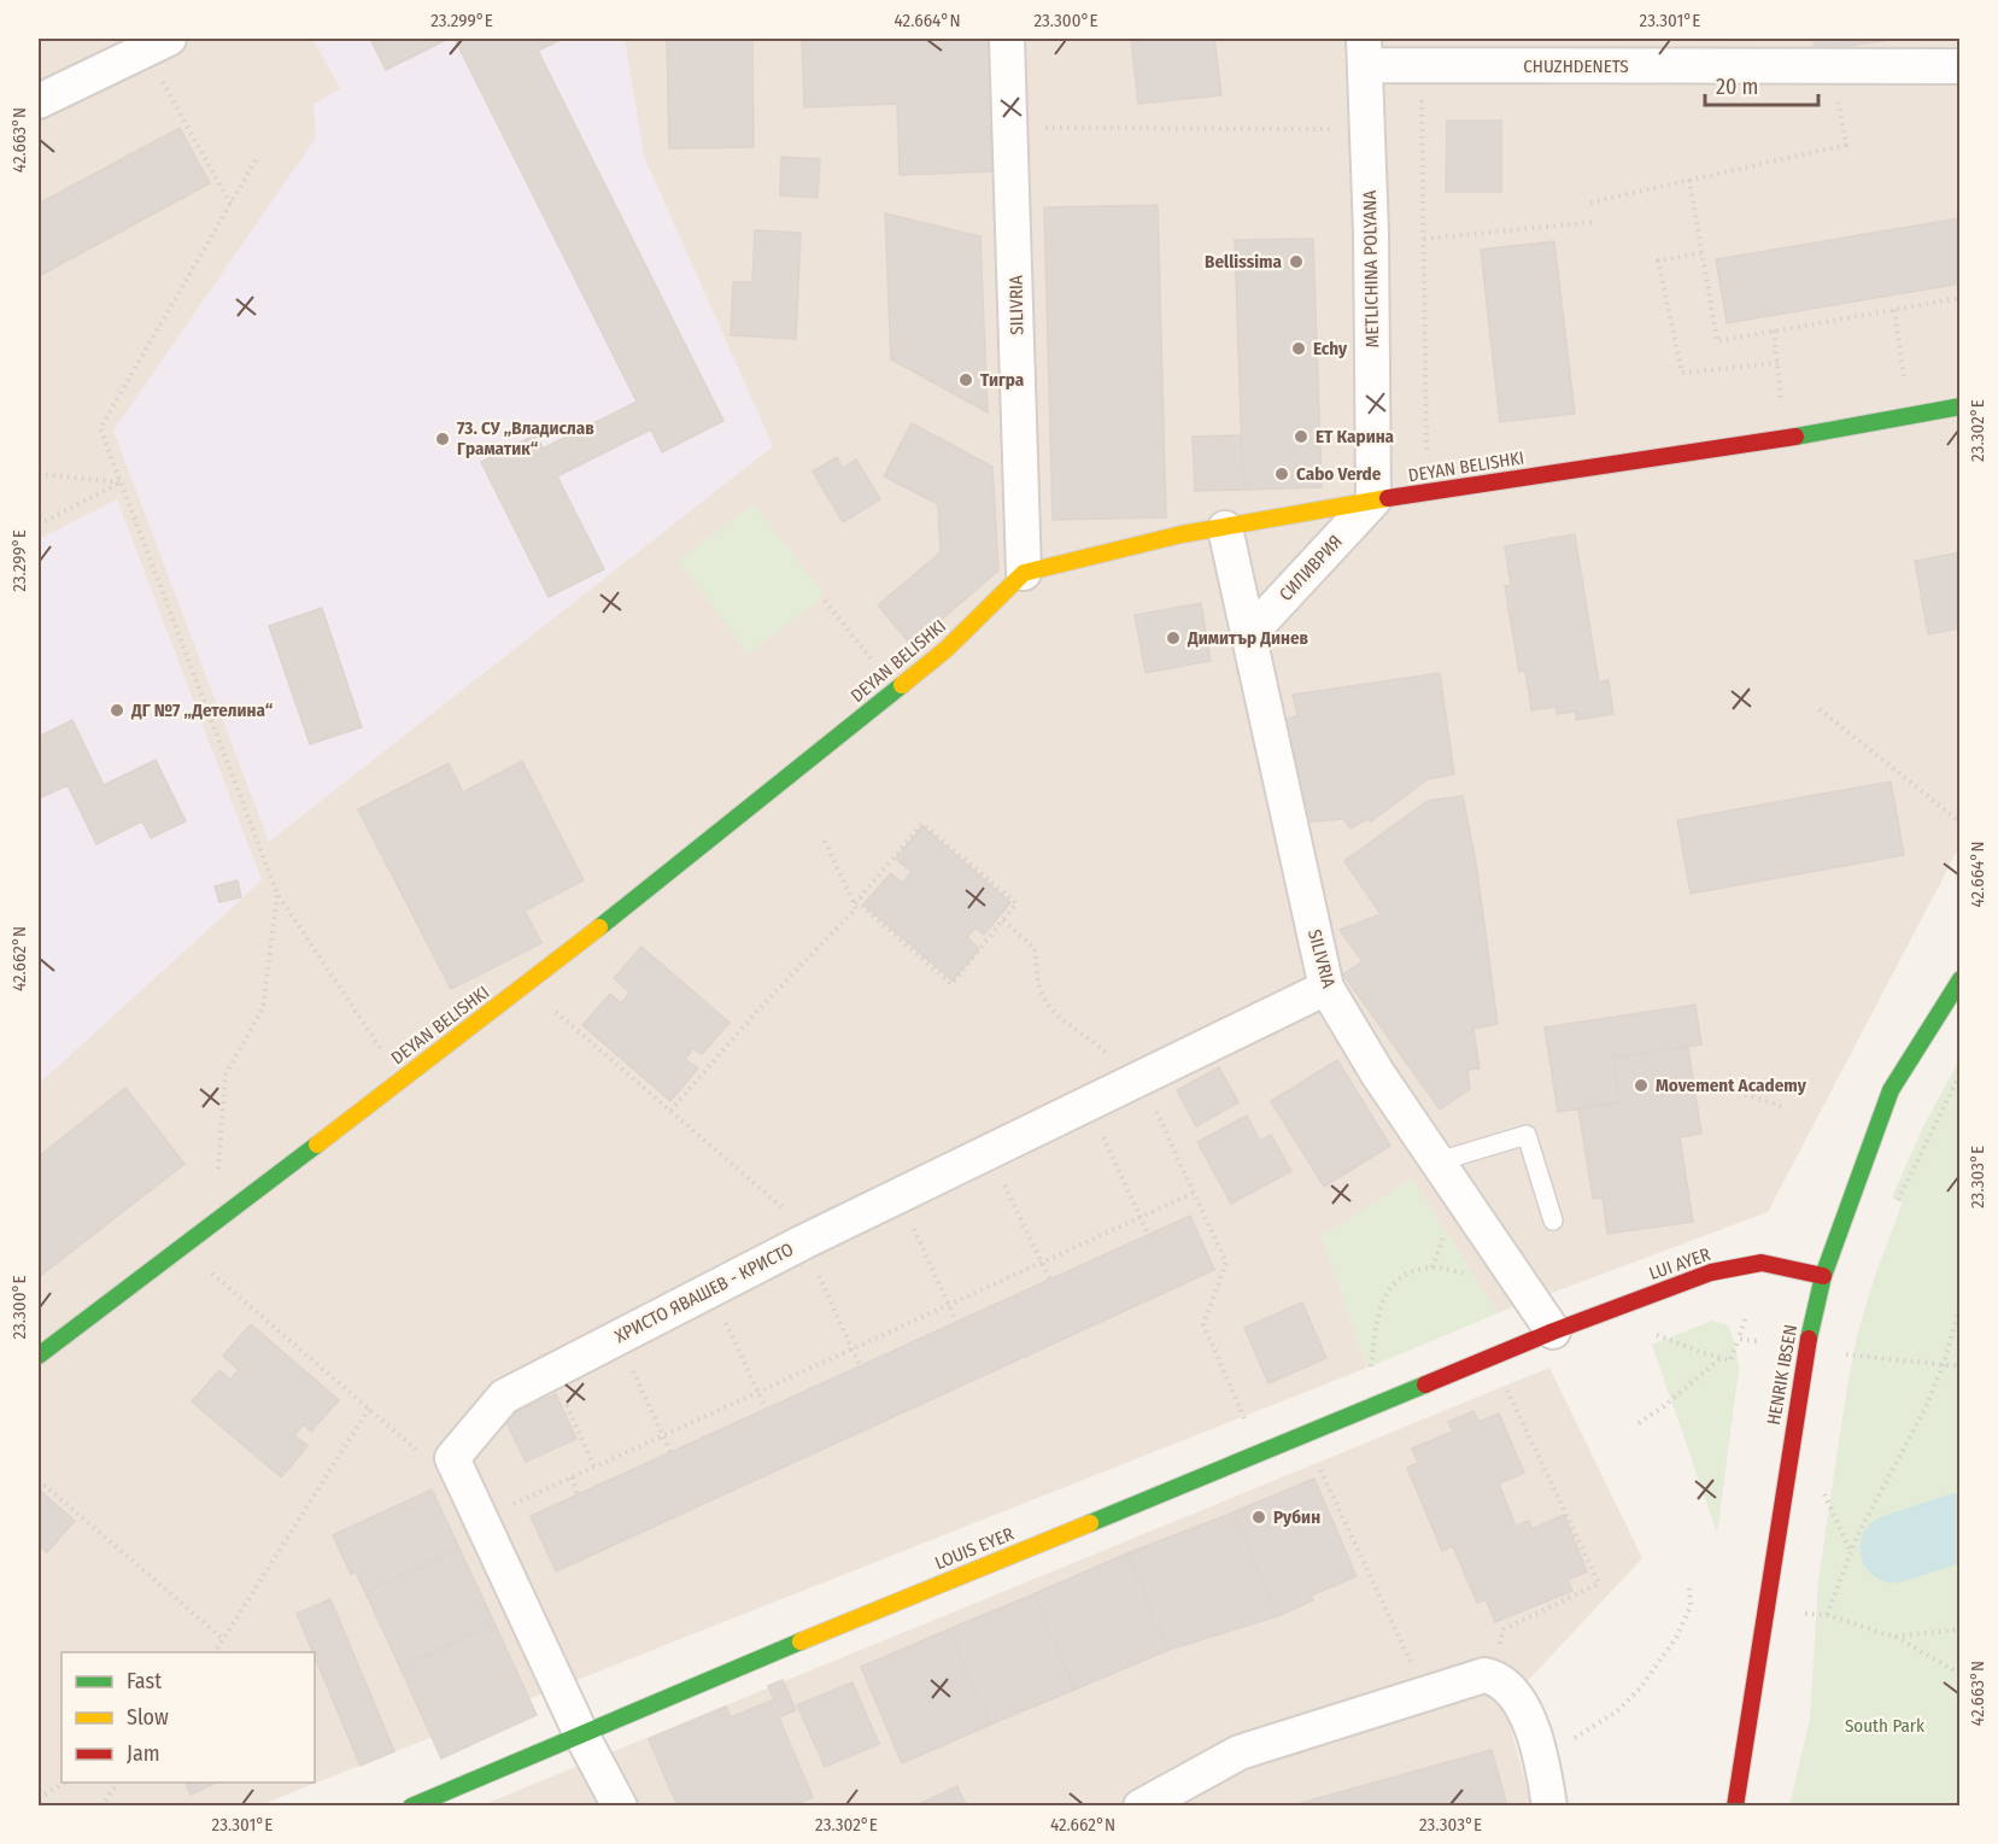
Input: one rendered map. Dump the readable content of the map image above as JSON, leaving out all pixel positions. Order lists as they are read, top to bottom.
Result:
{
  "streets": {
    "main road": [
      "DEYAN BELISHKI",
      "LUI AYER",
      "HENRIK IBSEN",
      "LOUIS EYER"
    ],
    "street": [
      "CHUZHDENETS",
      "METLICHINA POLYANA",
      "SILIVRIA",
      "СИЛИВРИЯ",
      "ХРИСТО ЯВАШЕВ - КРИСТО"
    ]
  },
  "crossings": [
    ["CHUZHDENETS", "METLICHINA POLYANA"],
    ["METLICHINA POLYANA", "DEYAN BELISHKI"],
    ["METLICHINA POLYANA", "СИЛИВРИЯ"],
    ["SILIVRIA", "DEYAN BELISHKI"],
    ["SILIVRIA", "СИЛИВРИЯ"],
    ["SILIVRIA", "LUI AYER"],
    ["SILIVRIA", "ХРИСТО ЯВАШЕВ - КРИСТО"],
    ["SILIVRIA", "LOUIS EYER"],
    ["DEYAN BELISHKI", "СИЛИВРИЯ"],
    ["LUI AYER", "HENRIK IBSEN"],
    ["LUI AYER", "LOUIS EYER"]
  ],
  "parks": ["South Park"],
  "places": [
    "Bellissima",
    "Echy",
    "Тигра",
    "ЕТ Карина",
    "73. СУ „Владислав Граматик“",
    "Cabo Verde",
    "Димитър Динев",
    "ДГ №7 „Детелина“",
    "Movement Academy",
    "Рубин"
  ],
  "legend": ["Fast", "Slow", "Jam"],
  "scale_bar": "20 m",
  "coordinates": [
    "23.299°E",
    "42.664°N",
    "23.300°E",
    "23.301°E",
    "42.663°N",
    "23.302°E",
    "42.662°N",
    "23.303°E"
  ]
}
